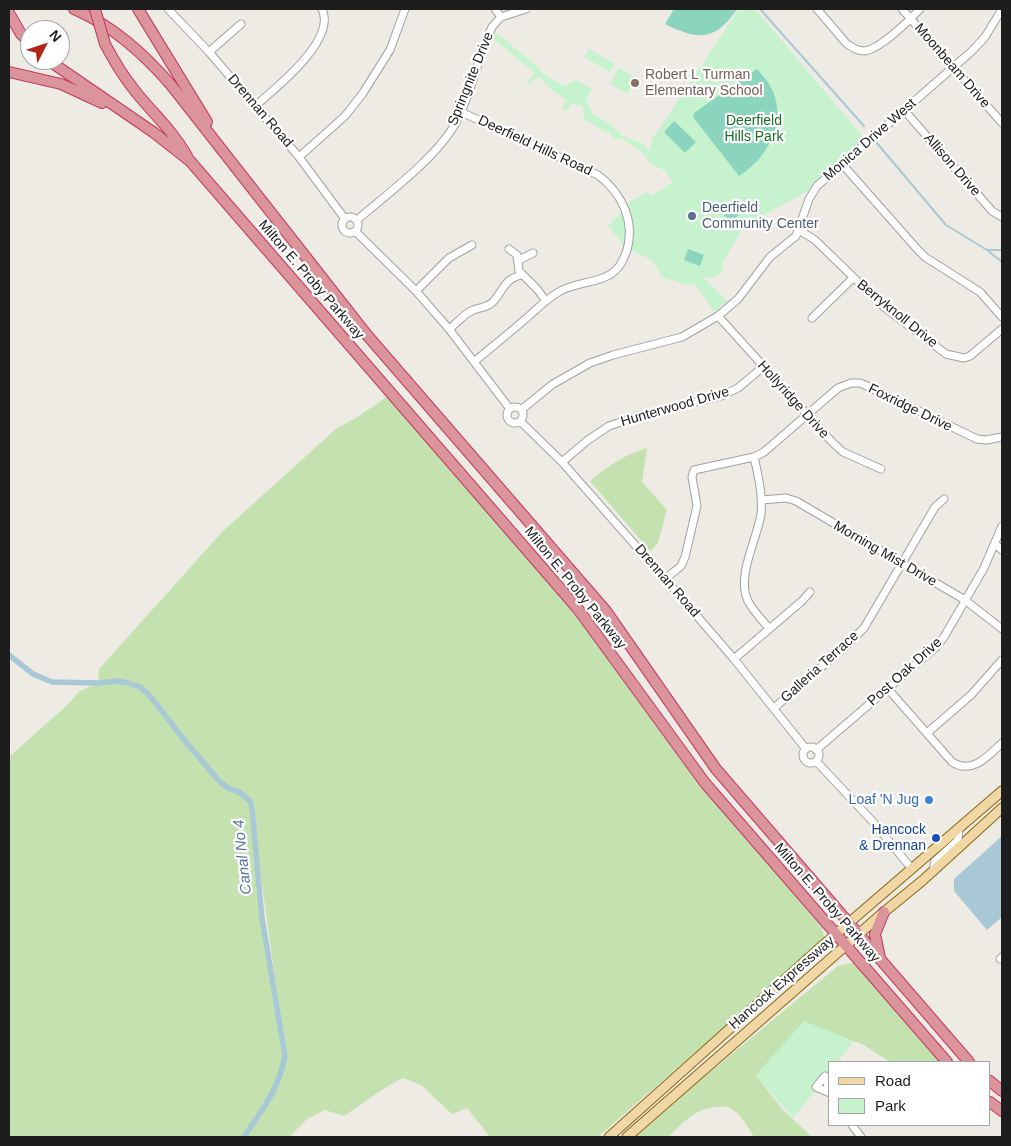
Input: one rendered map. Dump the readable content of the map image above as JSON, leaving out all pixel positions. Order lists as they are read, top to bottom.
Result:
{
  "streets": {
    "highway": ["Milton E. Proby Parkway"],
    "main road": ["Hancock Expressway"],
    "street": [
      "Moonbeam Drive",
      "Springnite Drive",
      "Drennan Road",
      "Monica Drive West",
      "Deerfield Hills Road",
      "Allison Drive",
      "Berryknoll Drive",
      "Hollyridge Drive",
      "Hunterwood Drive",
      "Foxridge Drive",
      "Morning Mist Drive",
      "Galleria Terrace",
      "Post Oak Drive"
    ]
  },
  "crossings": [
    ["Moonbeam Drive", "Monica Drive West"],
    ["Springnite Drive", "Drennan Road"],
    ["Springnite Drive", "Deerfield Hills Road"],
    ["Drennan Road", "Monica Drive West"],
    ["Drennan Road", "Hunterwood Drive"],
    ["Drennan Road", "Galleria Terrace"],
    ["Drennan Road", "Post Oak Drive"],
    ["Monica Drive West", "Allison Drive"],
    ["Monica Drive West", "Berryknoll Drive"],
    ["Monica Drive West", "Hollyridge Drive"],
    ["Milton E. Proby Parkway", "Hancock Expressway"],
    ["Hollyridge Drive", "Hunterwood Drive"],
    ["Hollyridge Drive", "Foxridge Drive"],
    ["Morning Mist Drive", "Galleria Terrace"],
    ["Morning Mist Drive", "Post Oak Drive"]
  ],
  "water": ["Canal No 4"],
  "parks": ["Deerfield Hills Park"],
  "places": [
    "Robert L Turman Elementary School",
    "Deerfield Community Center",
    "Loaf 'N Jug",
    "Hancock & Drennan"
  ],
  "legend": ["Road", "Park"],
  "north": "top right"
}
